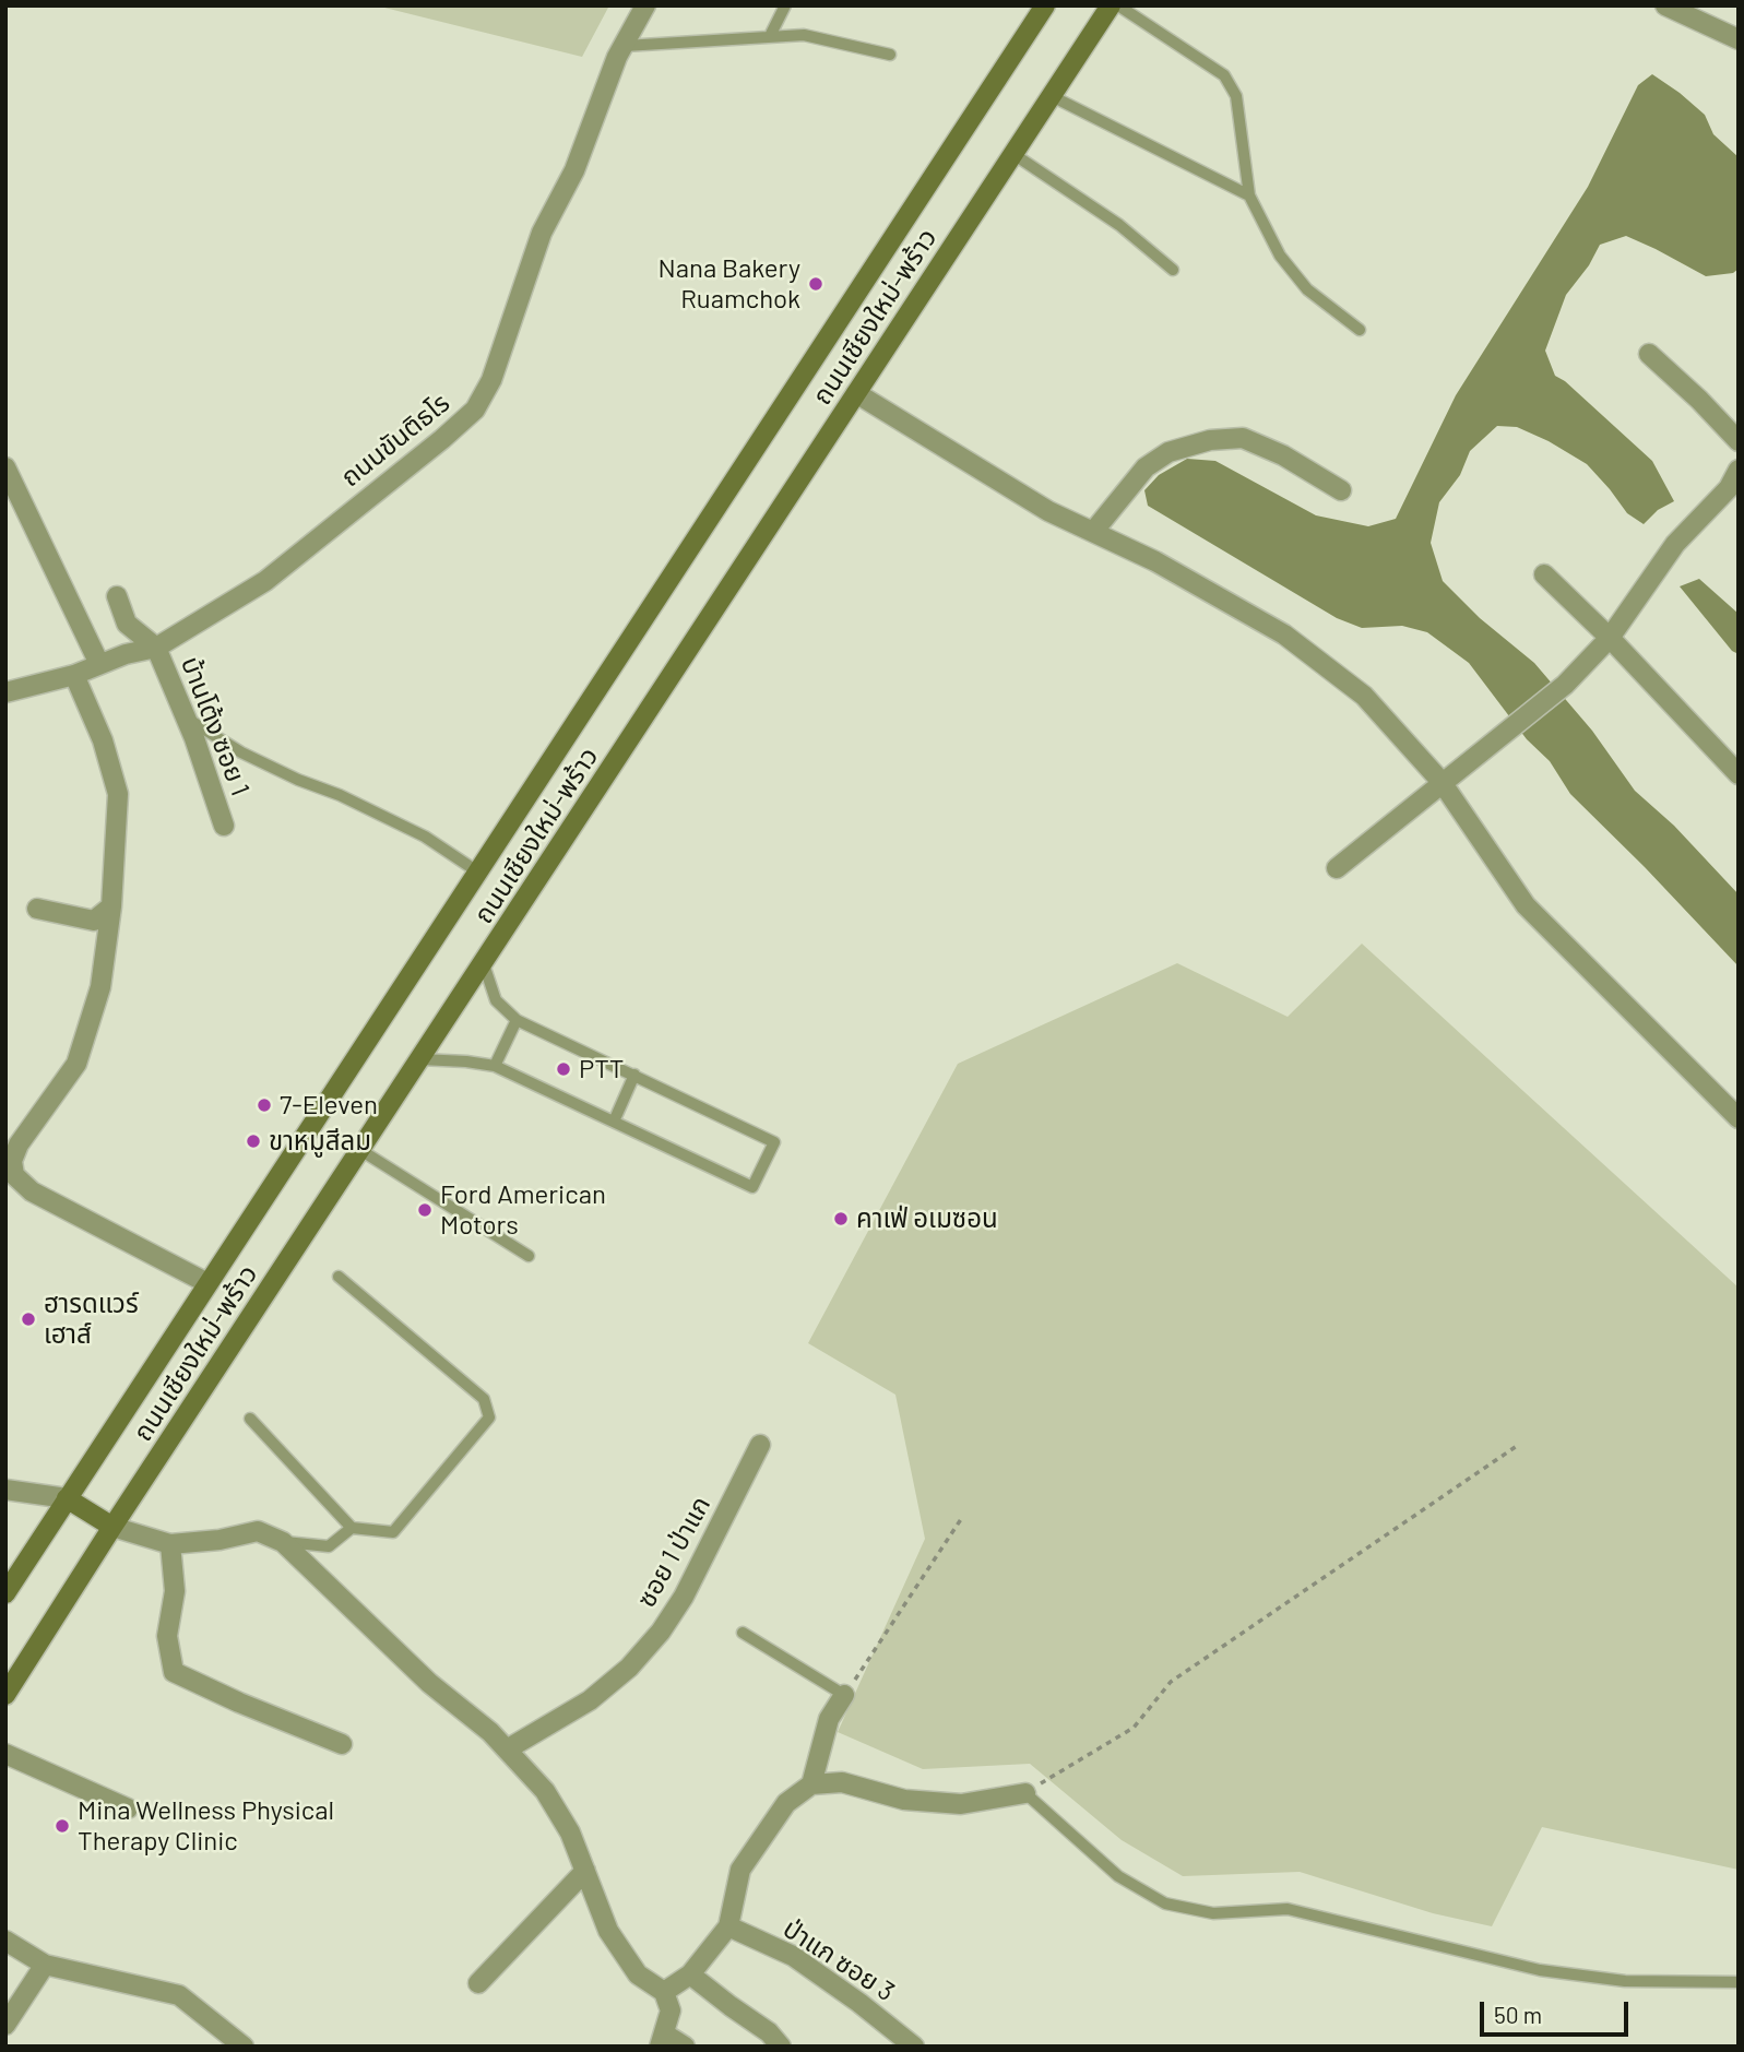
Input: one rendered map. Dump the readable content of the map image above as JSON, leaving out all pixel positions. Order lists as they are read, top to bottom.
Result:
{
  "streets": {
    "main road": ["ถนนเชียงใหม่-พร้าว"],
    "street": [
      "ถนนขันติธโร",
      "บ้านโต้ง ซอย 1",
      "ซอย 1 ป่าแก",
      "ป่าแก ซอย 3"
    ]
  },
  "crossings": [
    ["ถนนขันติธโร", "บ้านโต้ง ซอย 1"]
  ],
  "places": [
    "Nana Bakery Ruamchok",
    "PTT",
    "7-Eleven",
    "ขาหมูสีลม",
    "Ford American Motors",
    "คาเฟ่ อเมซอน",
    "ฮารดแวร์ เฮาส์",
    "Mina Wellness Physical Therapy Clinic"
  ],
  "scale_bar": "50 m"
}
